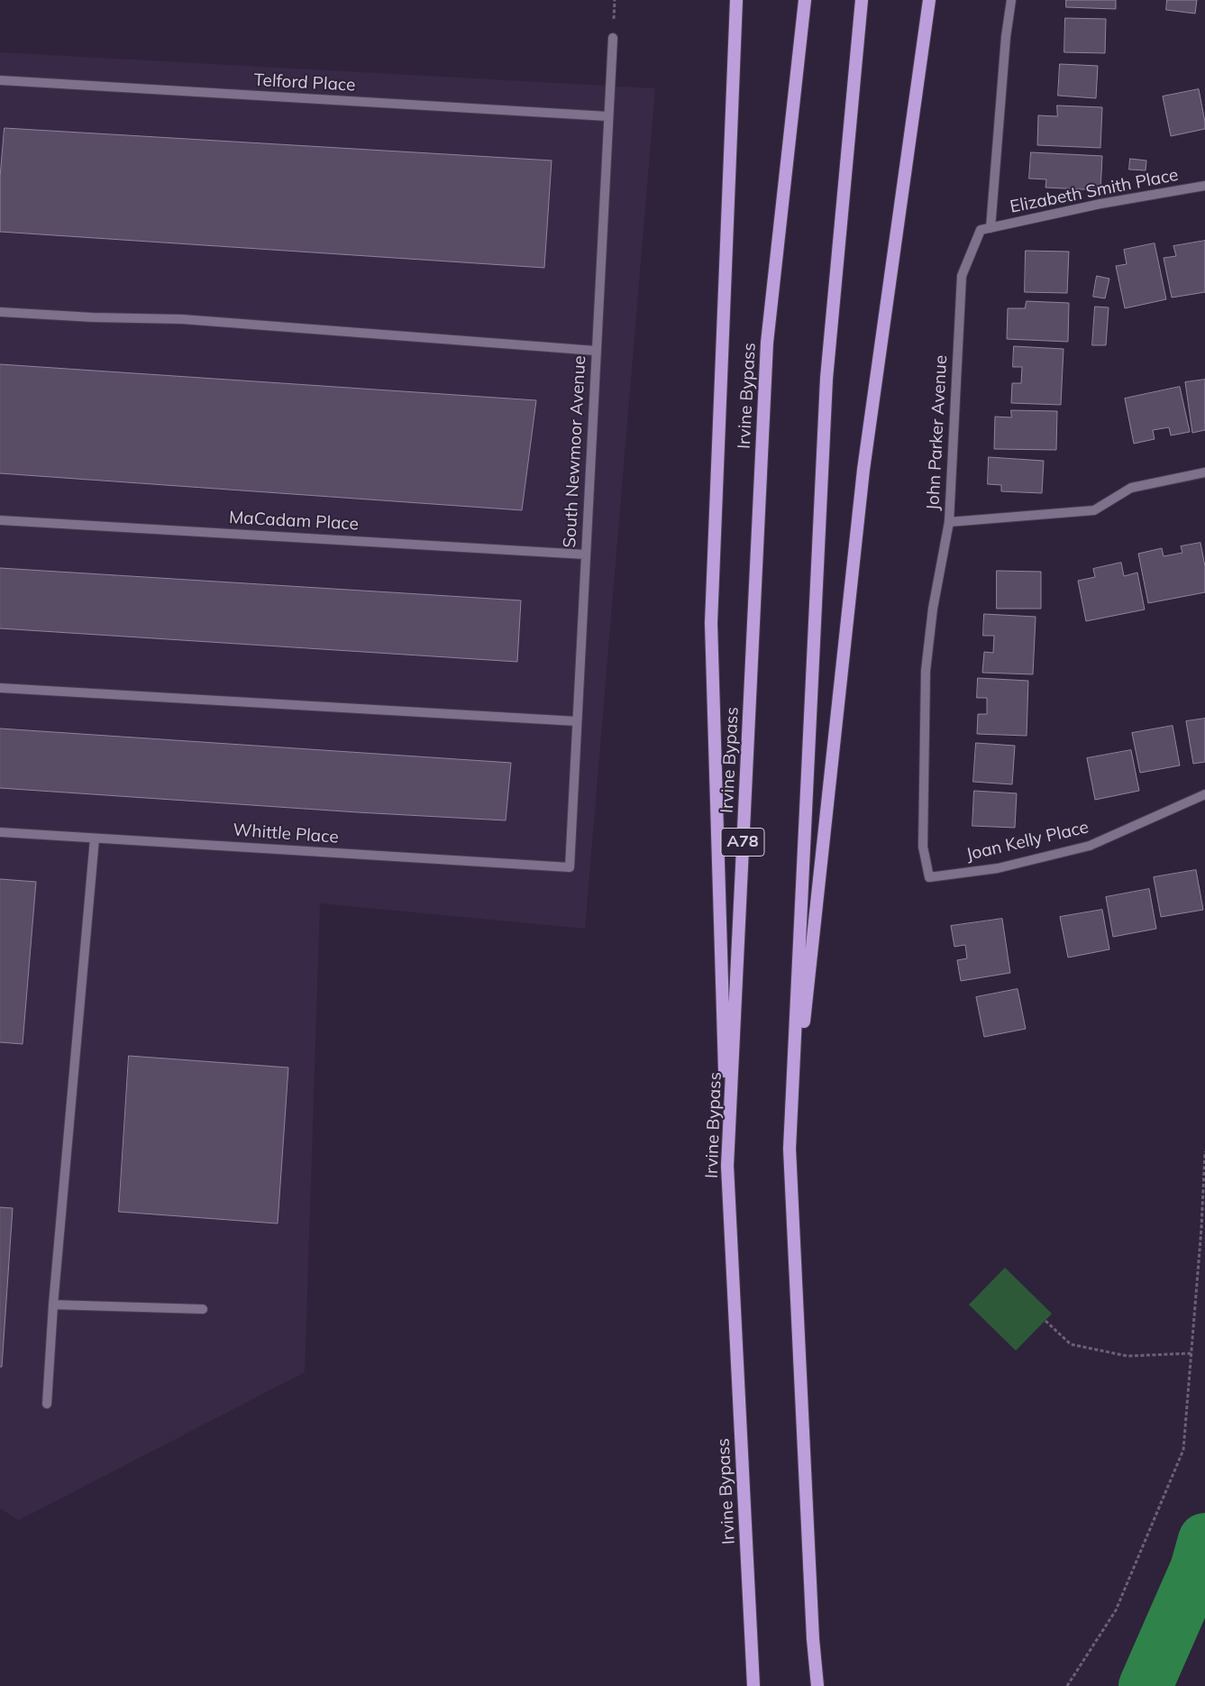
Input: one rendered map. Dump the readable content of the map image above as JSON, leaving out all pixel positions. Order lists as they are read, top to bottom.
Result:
{
  "streets": {
    "highway": ["Irvine Bypass", "A78"],
    "street": [
      "Telford Place",
      "Elizabeth Smith Place",
      "John Parker Avenue",
      "South Newmoor Avenue",
      "MaCadam Place",
      "Whittle Place",
      "Joan Kelly Place"
    ]
  },
  "crossings": [
    ["Telford Place", "South Newmoor Avenue"],
    ["Elizabeth Smith Place", "John Parker Avenue"],
    ["Irvine Bypass", "A78"],
    ["John Parker Avenue", "Joan Kelly Place"],
    ["South Newmoor Avenue", "MaCadam Place"],
    ["South Newmoor Avenue", "Whittle Place"]
  ]
}
